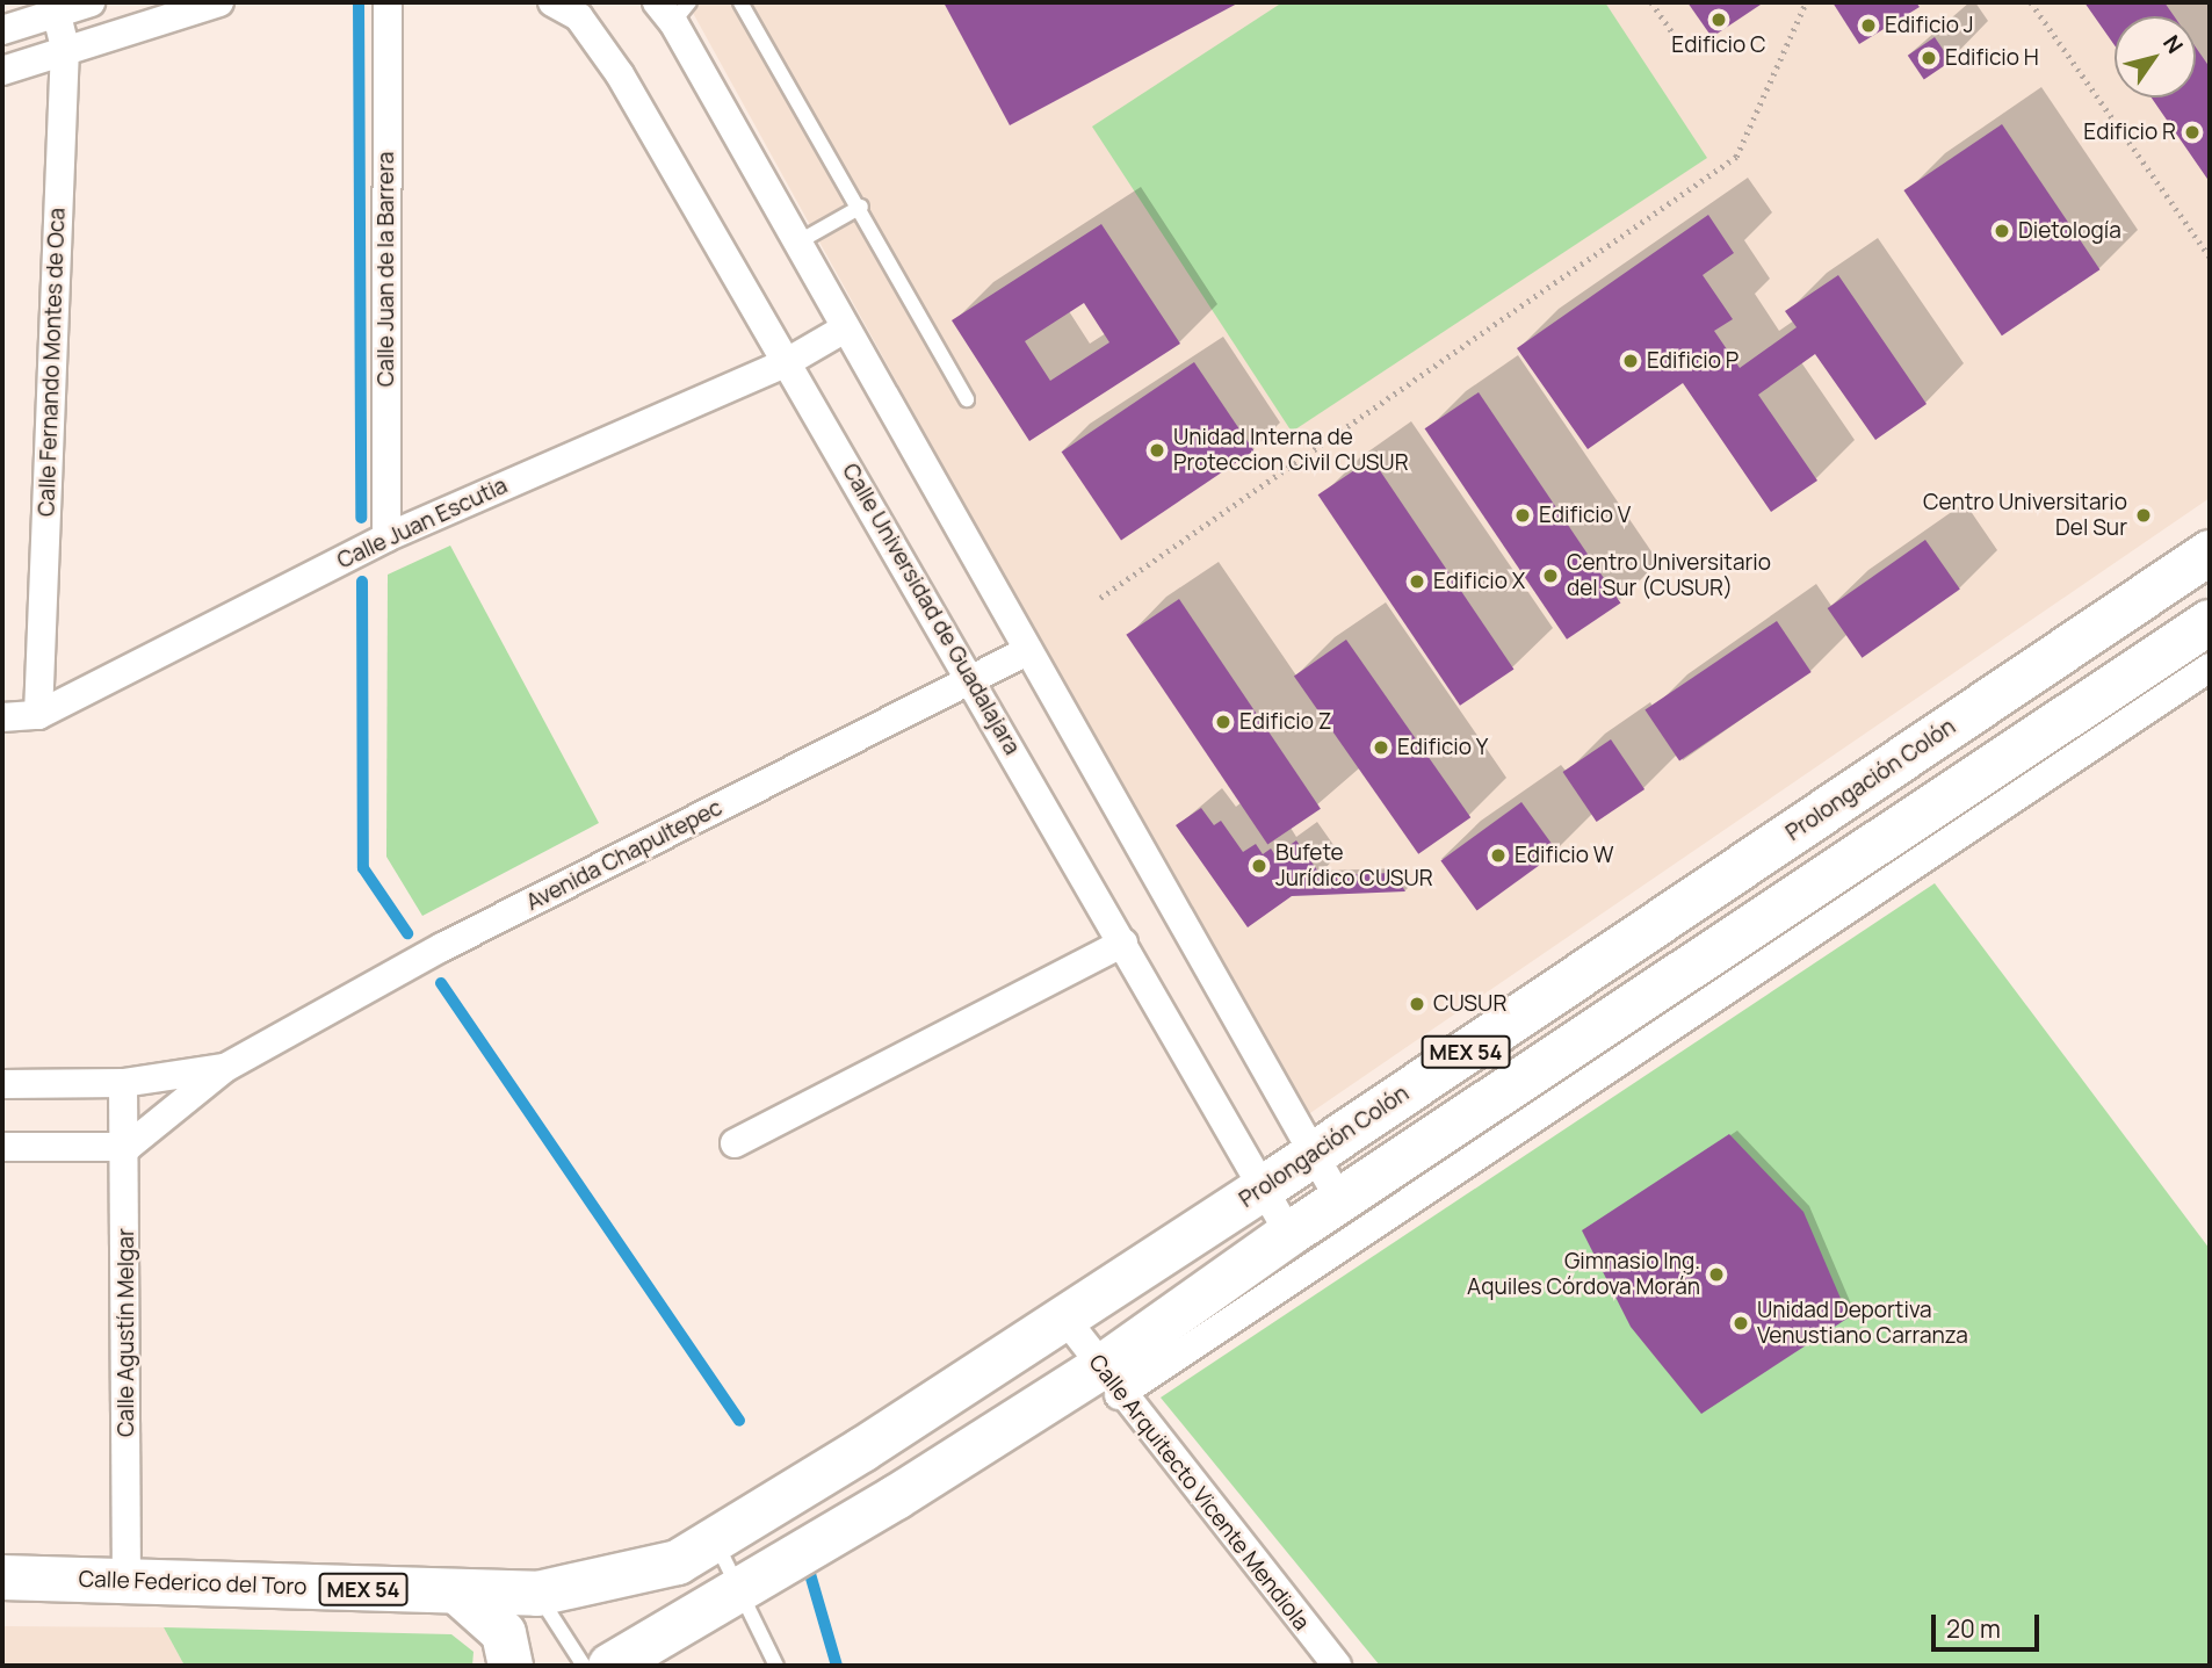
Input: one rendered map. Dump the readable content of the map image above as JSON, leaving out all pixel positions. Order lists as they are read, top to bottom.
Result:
{
  "streets": {
    "main road": ["Prolongación Colón", "MEX 54", "Calle Federico del Toro"],
    "street": [
      "Calle Juan de la Barrera",
      "Calle Fernando Montes de Oca",
      "Calle Juan Escutia",
      "Calle Universidad de Guadalajara",
      "Avenida Chapultepec",
      "Calle Agustín Melgar",
      "Calle Arquitecto Vicente Mendiola"
    ]
  },
  "crossings": [
    ["Calle Juan de la Barrera", "Calle Juan Escutia"],
    ["Calle Fernando Montes de Oca", "Calle Juan Escutia"],
    ["Calle Juan Escutia", "Calle Universidad de Guadalajara"],
    ["Calle Universidad de Guadalajara", "Prolongación Colón"],
    ["Calle Universidad de Guadalajara", "Avenida Chapultepec"],
    ["Calle Universidad de Guadalajara", "MEX 54"],
    ["Prolongación Colón", "Calle Arquitecto Vicente Mendiola"],
    ["Prolongación Colón", "Calle Federico del Toro"],
    ["Avenida Chapultepec", "Calle Agustín Melgar"],
    ["MEX 54", "Calle Arquitecto Vicente Mendiola"],
    ["Calle Agustín Melgar", "Calle Federico del Toro"]
  ],
  "places": [
    "Edificio C",
    "Edificio J",
    "Edificio H",
    "Edificio R",
    "Dietología",
    "Edificio P",
    "Unidad Interna de Proteccion Civil CUSUR",
    "Edificio V",
    "Centro Universitario Del Sur",
    "Centro Universitario del Sur (CUSUR)",
    "Edificio X",
    "Edificio Z",
    "Edificio Y",
    "Edificio W",
    "Bufete Jurídico CUSUR",
    "CUSUR",
    "Gimnasio Ing. Aquiles Córdova Morán",
    "Unidad Deportiva Venustiano Carranza"
  ],
  "scale_bar": "20 m",
  "north": "top right"
}
